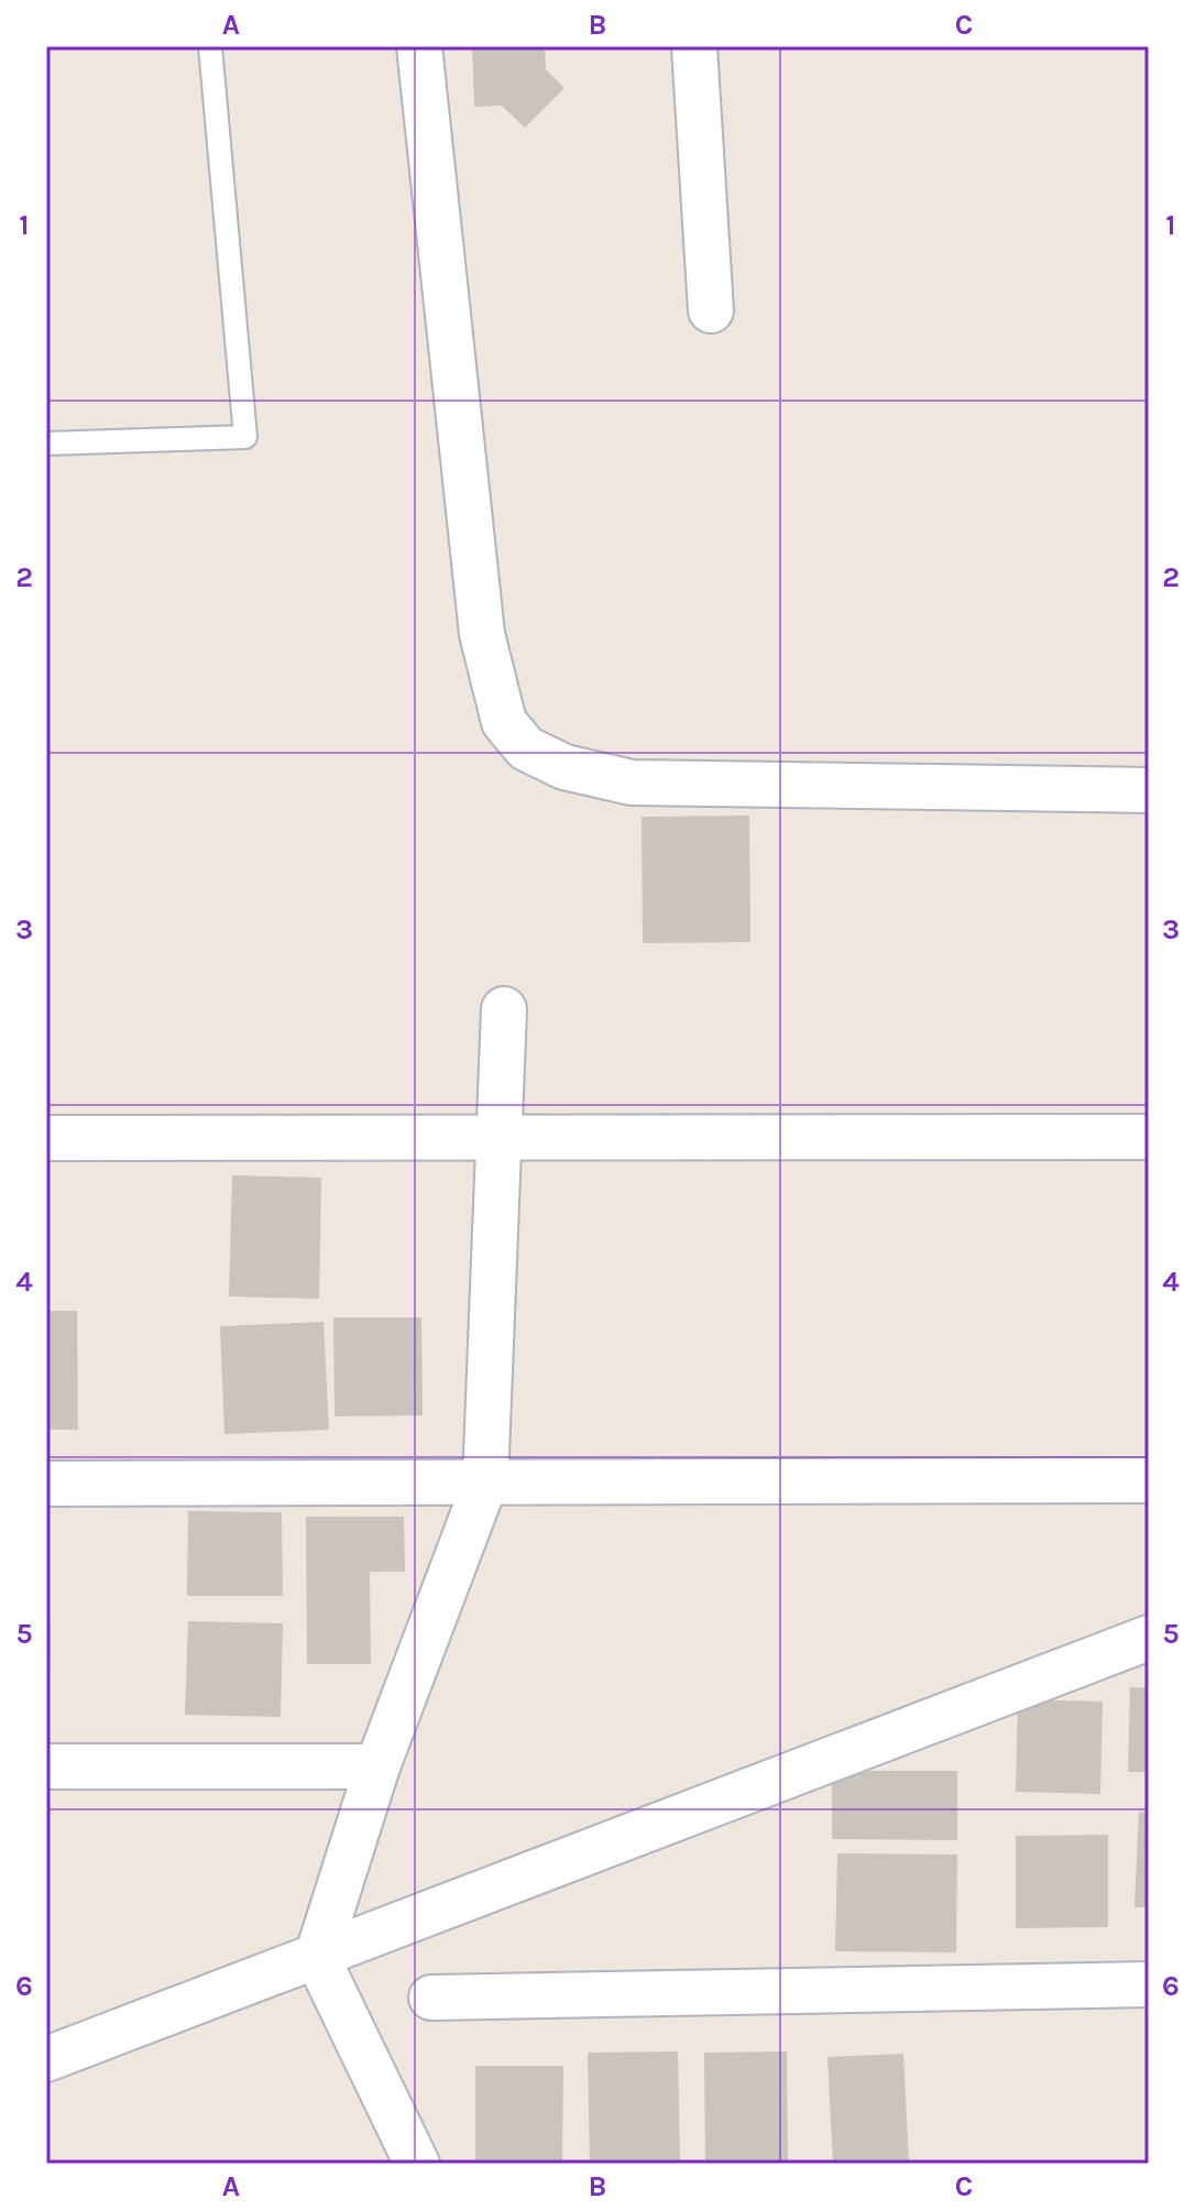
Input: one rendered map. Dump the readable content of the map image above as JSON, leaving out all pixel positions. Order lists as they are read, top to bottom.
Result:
{
  "grid": {
    "columns": ["A", "B", "C"],
    "rows": [
      "1",
      "2",
      "3",
      "4",
      "5",
      "6"
    ]
  }
}
